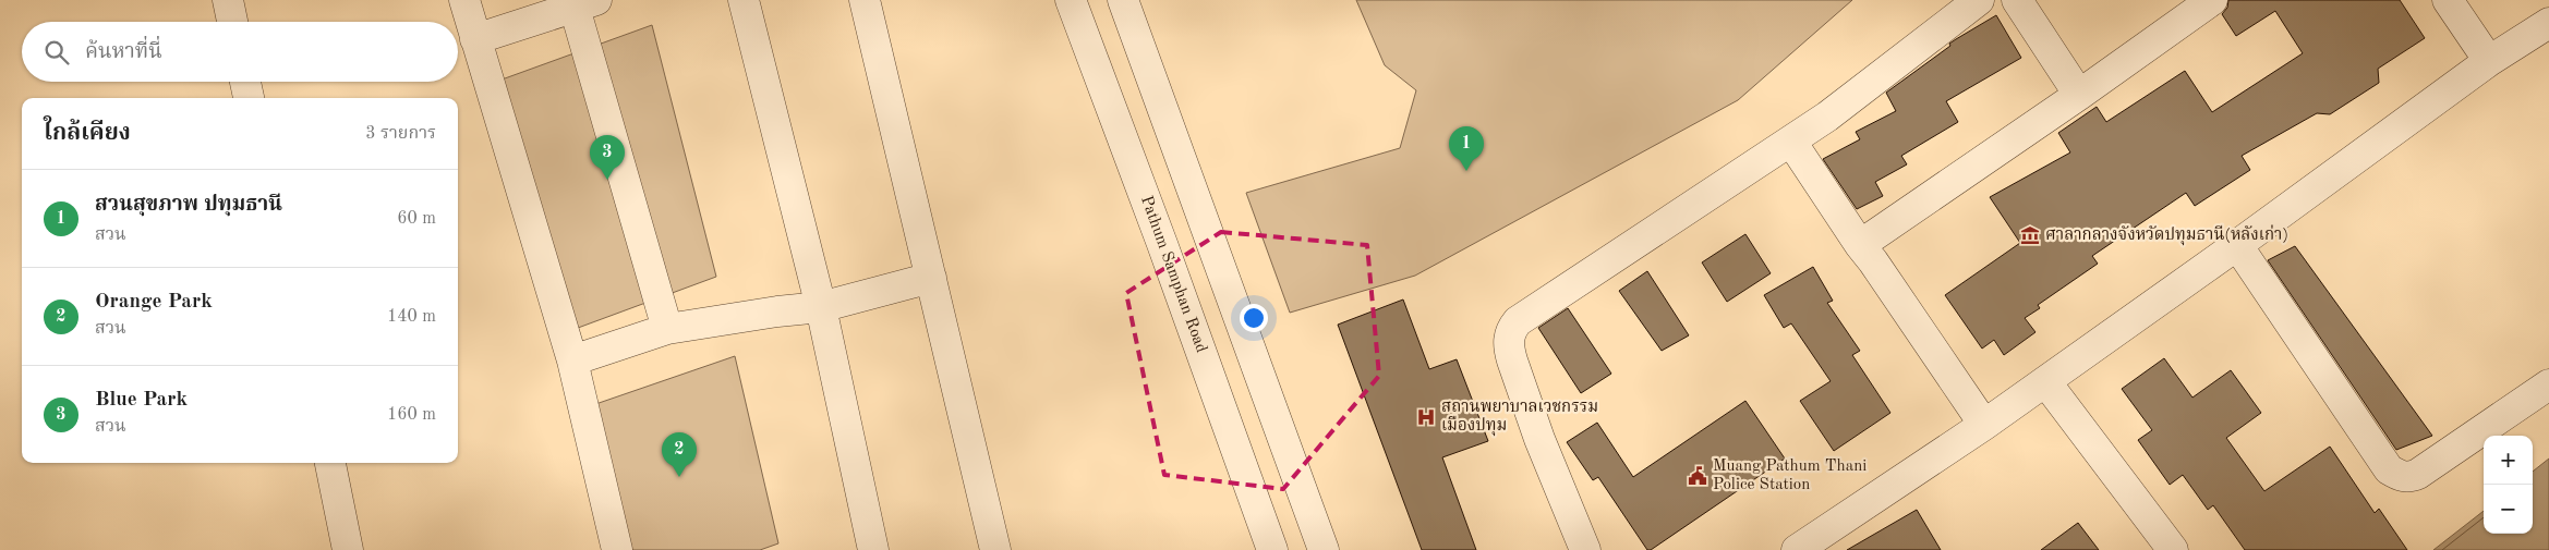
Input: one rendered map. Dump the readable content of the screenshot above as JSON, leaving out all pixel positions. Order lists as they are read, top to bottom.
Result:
{
  "streets": {
    "street": ["Pathum Samphan Road"]
  },
  "places": {
    "museum": ["ศาลากลางจังหวัดปทุมธานี(หลังเก่า)"],
    "hospital": ["สถานพยาบาลเวชกรรม เมืองปทุม"],
    "public building": ["Muang Pathum Thani Police Station"]
  },
  "page": {
    "search": "ค้นหาที่นี่",
    "heading": ["ใกล้เคียง", "3 รายการ"],
    "pins": ["1", "3", "2"],
    "list": [
      {
        "mark": "1",
        "name": "สวนสุขภาพ ปทุมธานี",
        "note": "สวน",
        "value": "60 m"
      },
      {
        "mark": "2",
        "name": "Orange Park",
        "note": "สวน",
        "value": "140 m"
      },
      {
        "mark": "3",
        "name": "Blue Park",
        "note": "สวน",
        "value": "160 m"
      }
    ],
    "map_buttons": ["+", "−"]
  }
}
